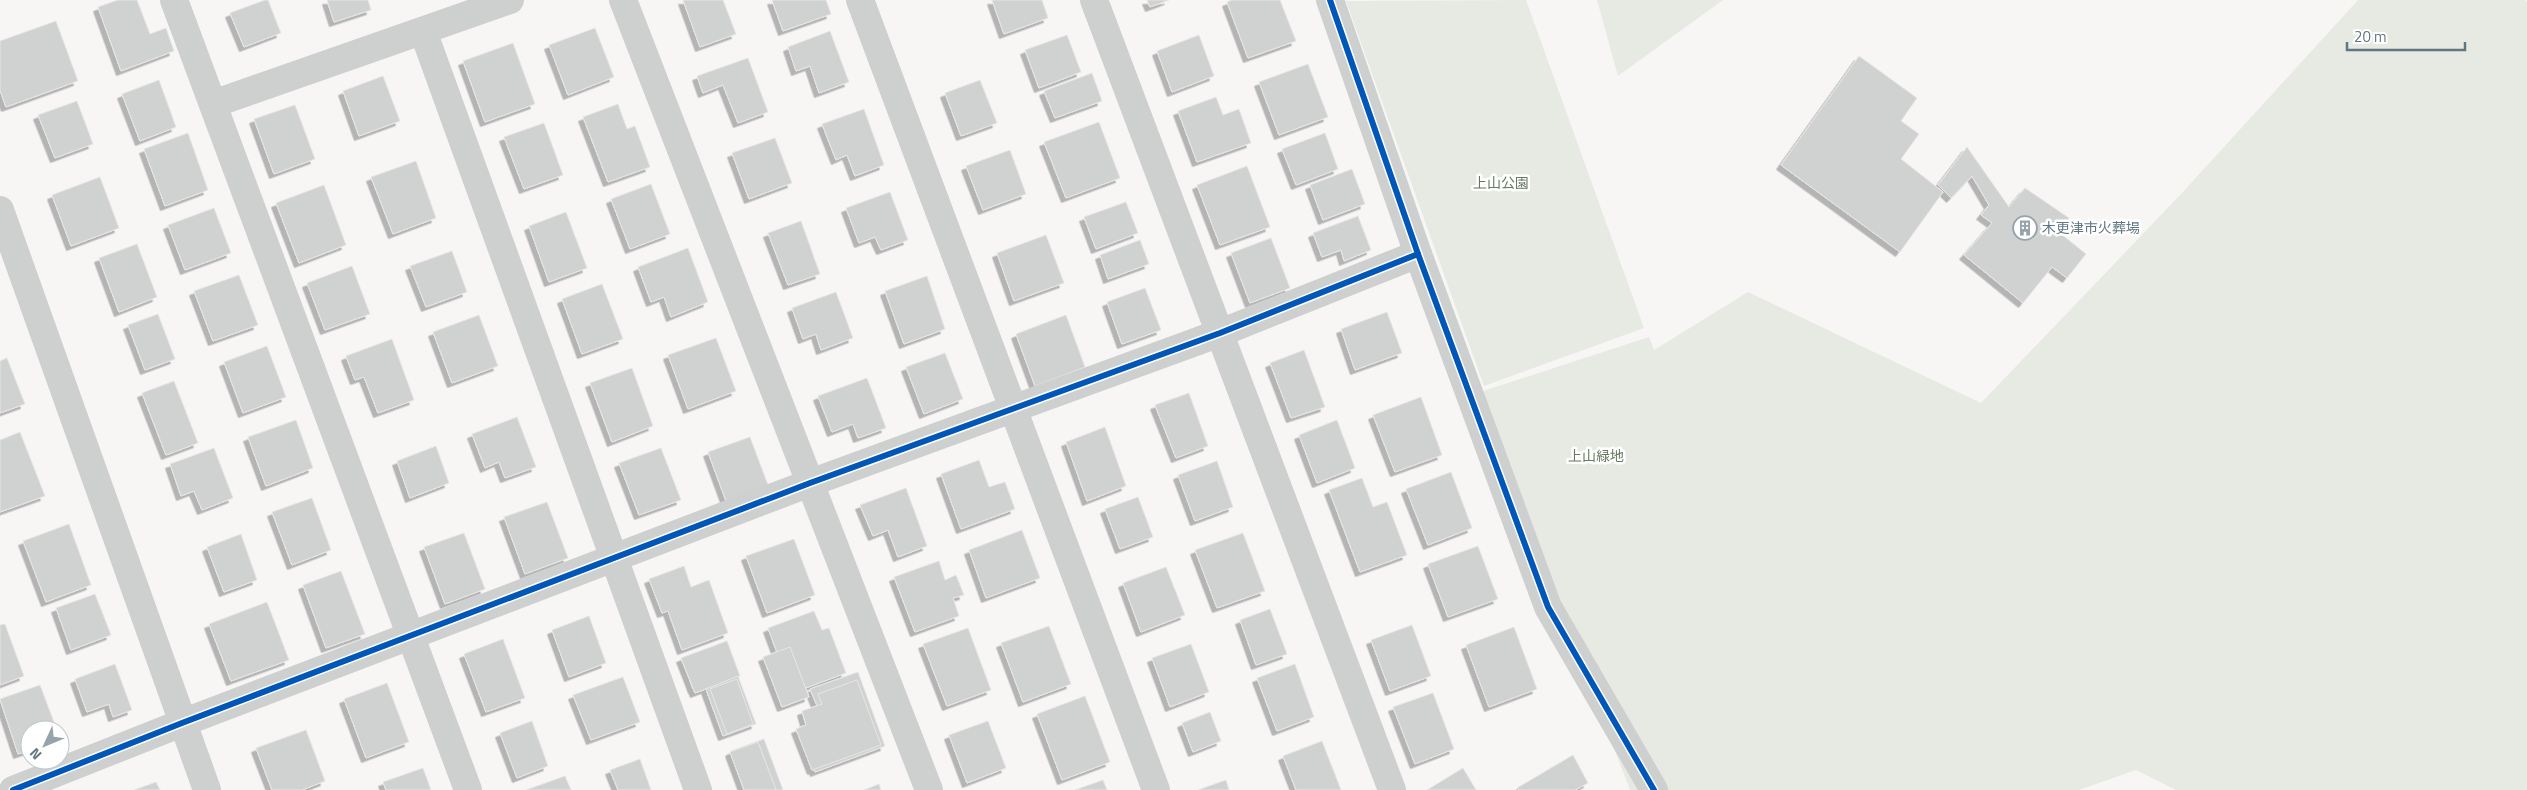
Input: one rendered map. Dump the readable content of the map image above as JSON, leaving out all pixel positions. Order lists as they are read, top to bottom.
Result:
{
  "parks": ["上山公園", "上山緑地"],
  "places": {
    "building": ["木更津市火葬場"]
  },
  "scale_bar": "20 m",
  "north": "bottom left"
}
